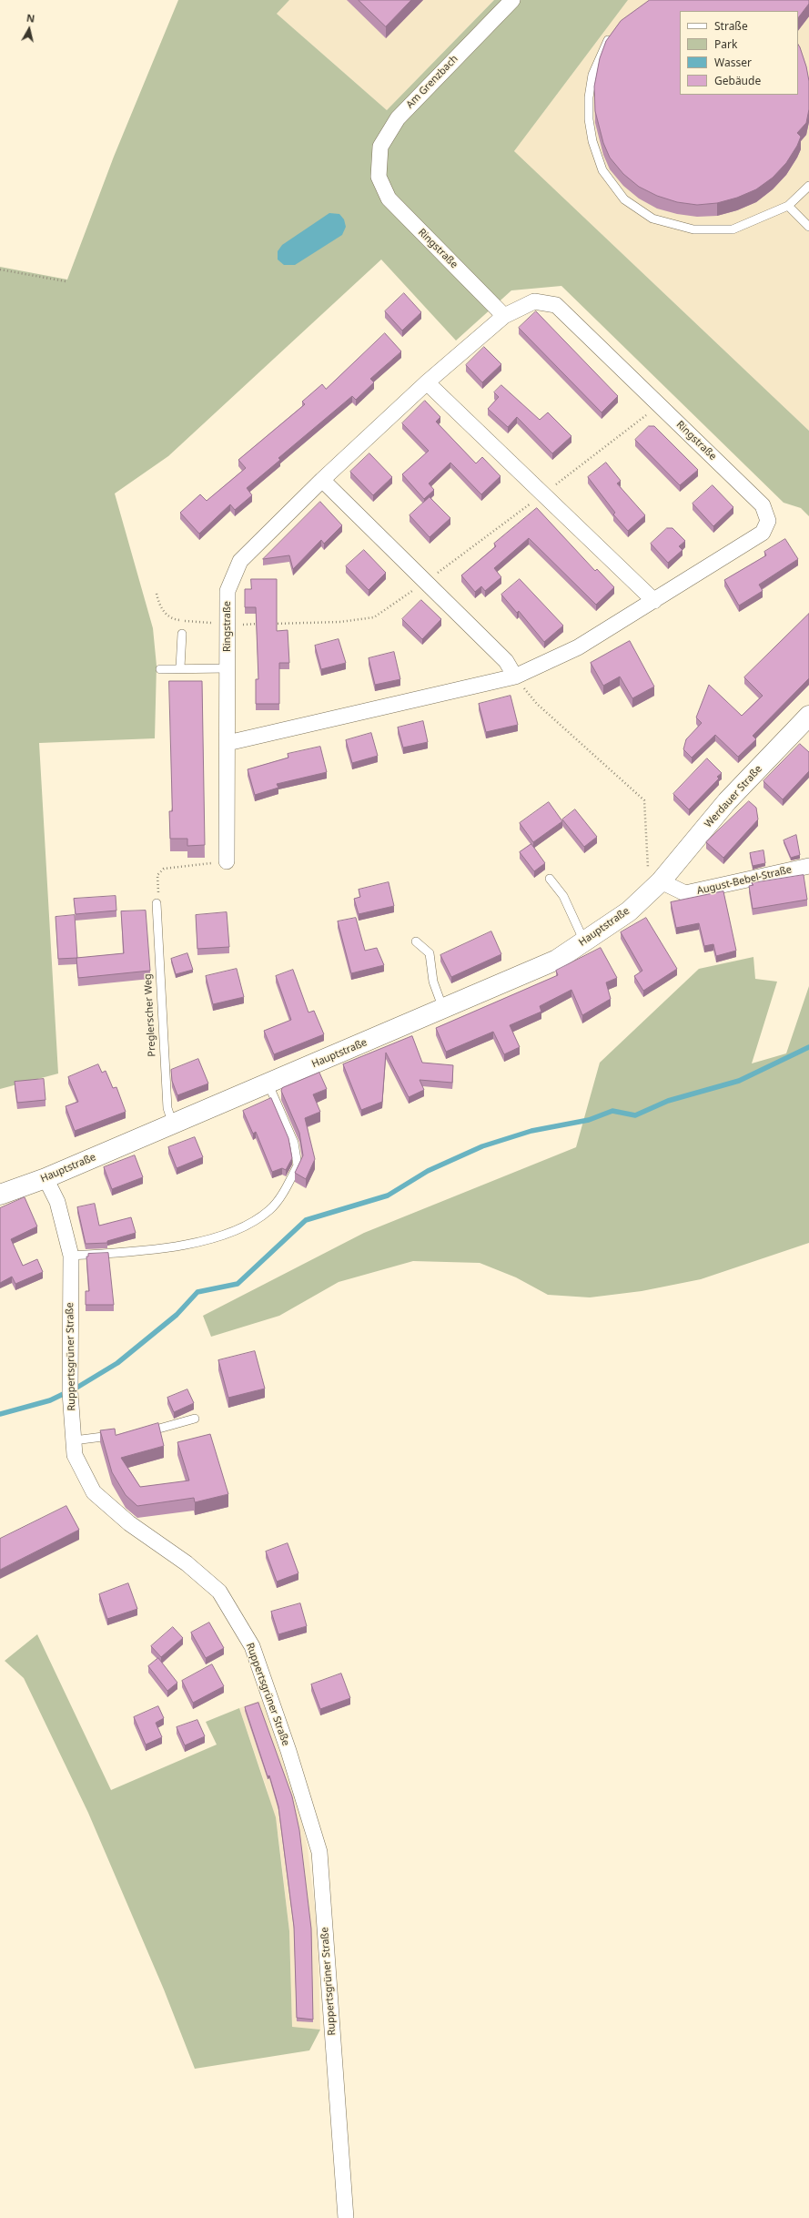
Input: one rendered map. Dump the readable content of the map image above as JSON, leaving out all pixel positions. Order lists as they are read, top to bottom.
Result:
{
  "streets": {
    "main road": ["Werdauer Straße", "Hauptstraße"],
    "street": [
      "Am Grenzbach",
      "Ringstraße",
      "August-Bebel-Straße",
      "Ruppertsgrüner Straße"
    ],
    "lane": ["Preglerscher Weg"]
  },
  "crossings": [
    ["Am Grenzbach", "Ringstraße"],
    ["Werdauer Straße", "August-Bebel-Straße"],
    ["Werdauer Straße", "Hauptstraße"],
    ["August-Bebel-Straße", "Hauptstraße"],
    ["Hauptstraße", "Preglerscher Weg"],
    ["Hauptstraße", "Ruppertsgrüner Straße"]
  ],
  "legend": [
    "Straße",
    "Park",
    "Wasser",
    "Gebäude"
  ],
  "north": "top"
}
